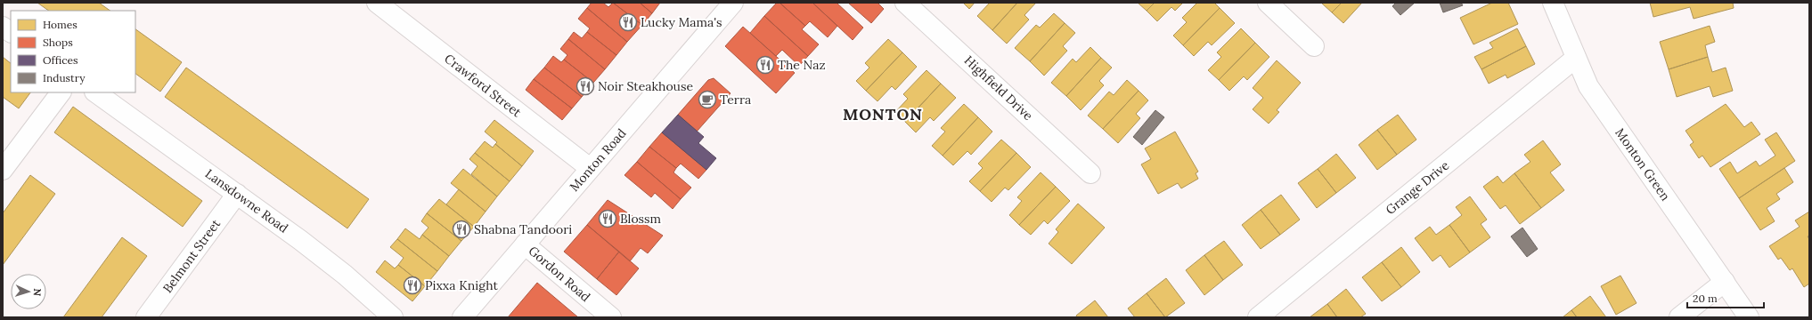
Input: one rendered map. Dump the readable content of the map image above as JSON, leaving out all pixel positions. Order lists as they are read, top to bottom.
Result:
{
  "streets": {
    "street": [
      "Crawford Street",
      "Highfield Drive",
      "Monton Road",
      "Monton Green",
      "Grange Drive",
      "Lansdowne Road",
      "Belmont Street",
      "Gordon Road"
    ]
  },
  "crossings": [
    ["Crawford Street", "Monton Road"],
    ["Monton Road", "Gordon Road"],
    ["Monton Green", "Grange Drive"],
    ["Lansdowne Road", "Belmont Street"]
  ],
  "districts": ["MONTON"],
  "places": {
    "restaurant": [
      "Lucky Mama's",
      "The Naz",
      "Noir Steakhouse",
      "Blossm",
      "Shabna Tandoori",
      "Pixxa Knight"
    ],
    "cafe": ["Terra"]
  },
  "legend": [
    "Homes",
    "Shops",
    "Offices",
    "Industry"
  ],
  "scale_bar": "20 m",
  "north": "right"
}
